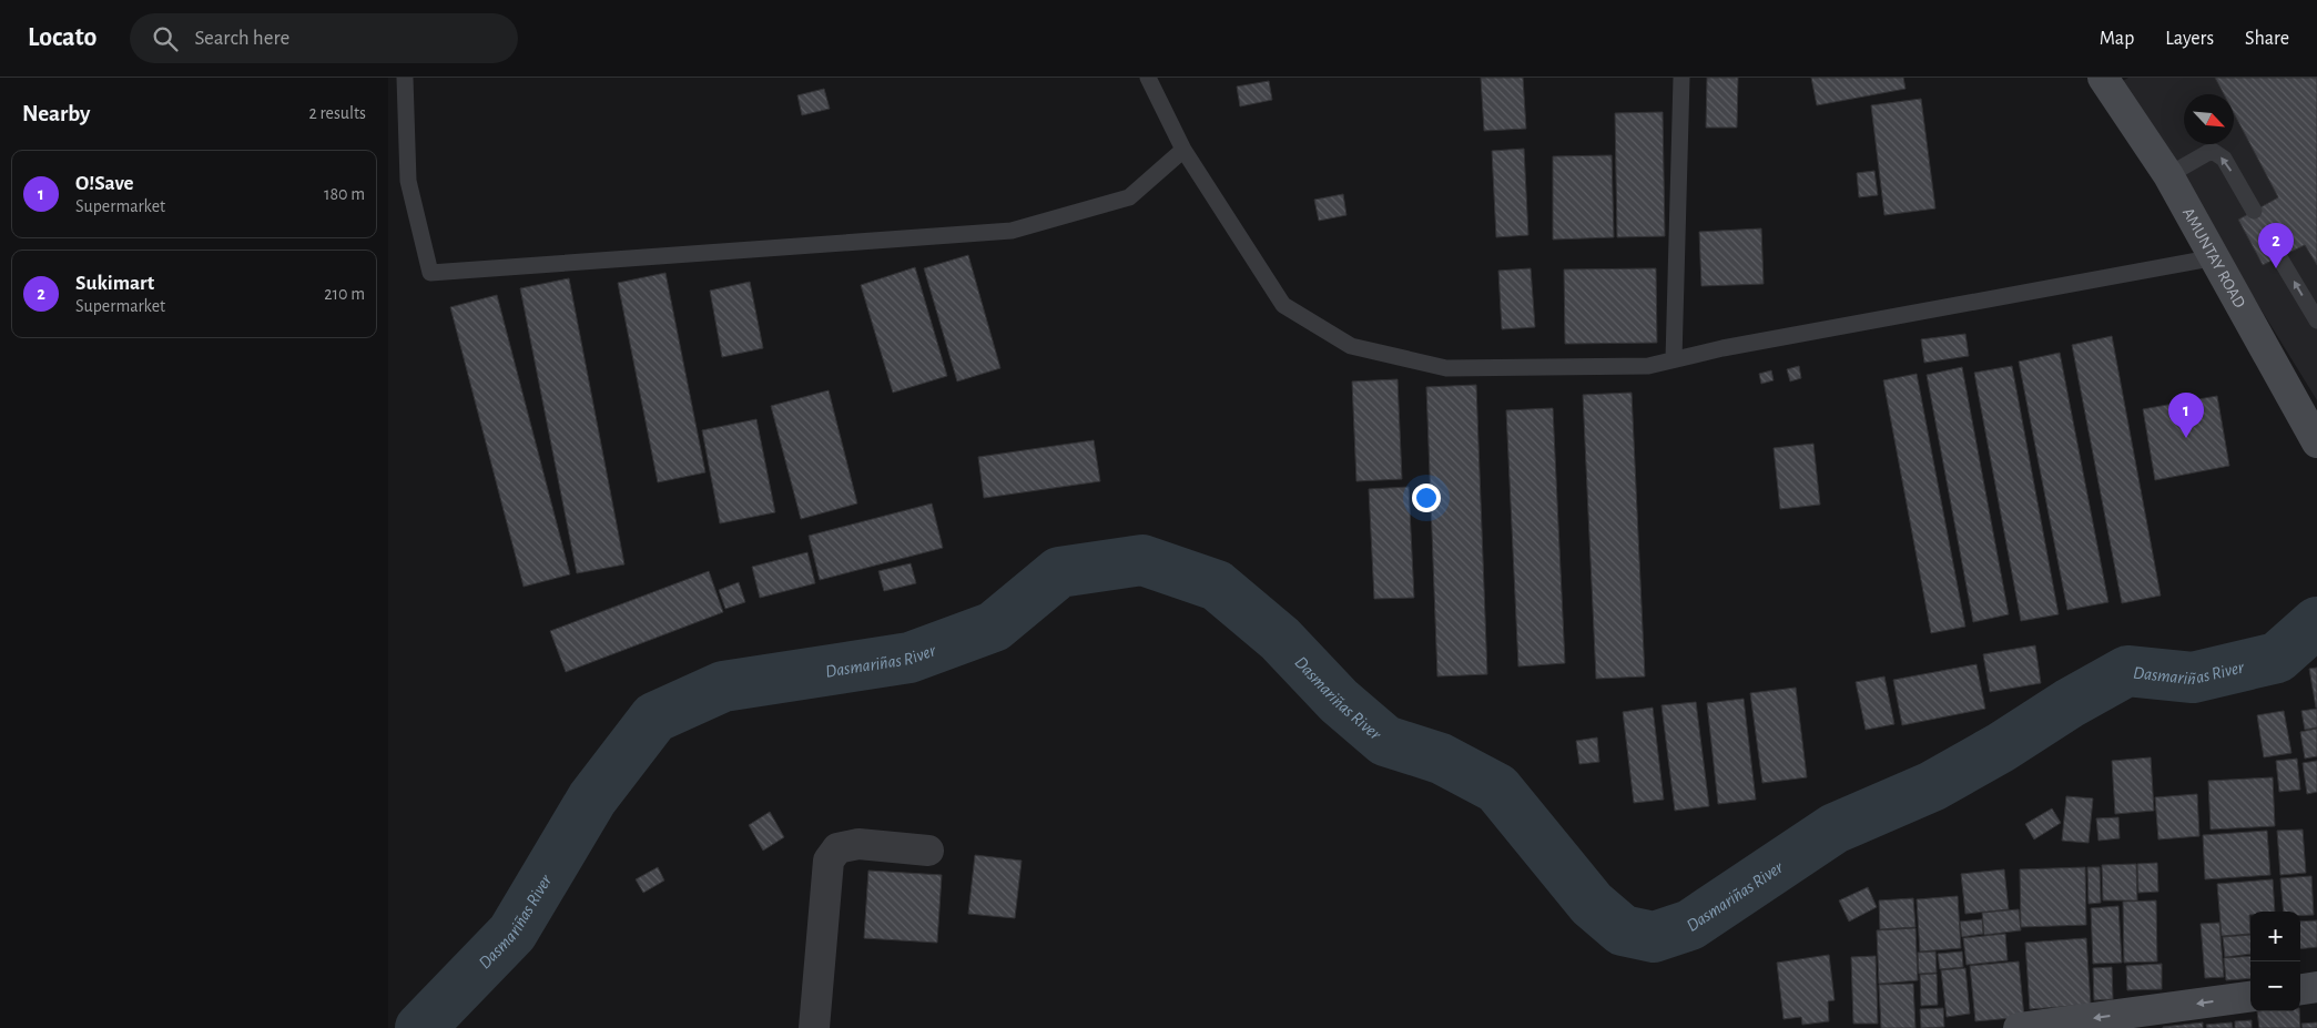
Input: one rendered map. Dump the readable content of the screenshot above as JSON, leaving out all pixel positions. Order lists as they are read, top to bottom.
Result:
{
  "streets": {
    "street": ["AMUNTAY ROAD"]
  },
  "water": ["Dasmariñas River"],
  "north": "bottom right",
  "page": {
    "header": "Locato",
    "search": "Search here",
    "nav": ["Map", "Layers", "Share"],
    "heading": ["Nearby", "2 results"],
    "list": [
      {
        "mark": "1",
        "name": "O!Save",
        "note": "Supermarket",
        "value": "180 m"
      },
      {
        "mark": "2",
        "name": "Sukimart",
        "note": "Supermarket",
        "value": "210 m"
      }
    ],
    "pins": ["2", "1"],
    "map_buttons": ["+", "−"]
  }
}
